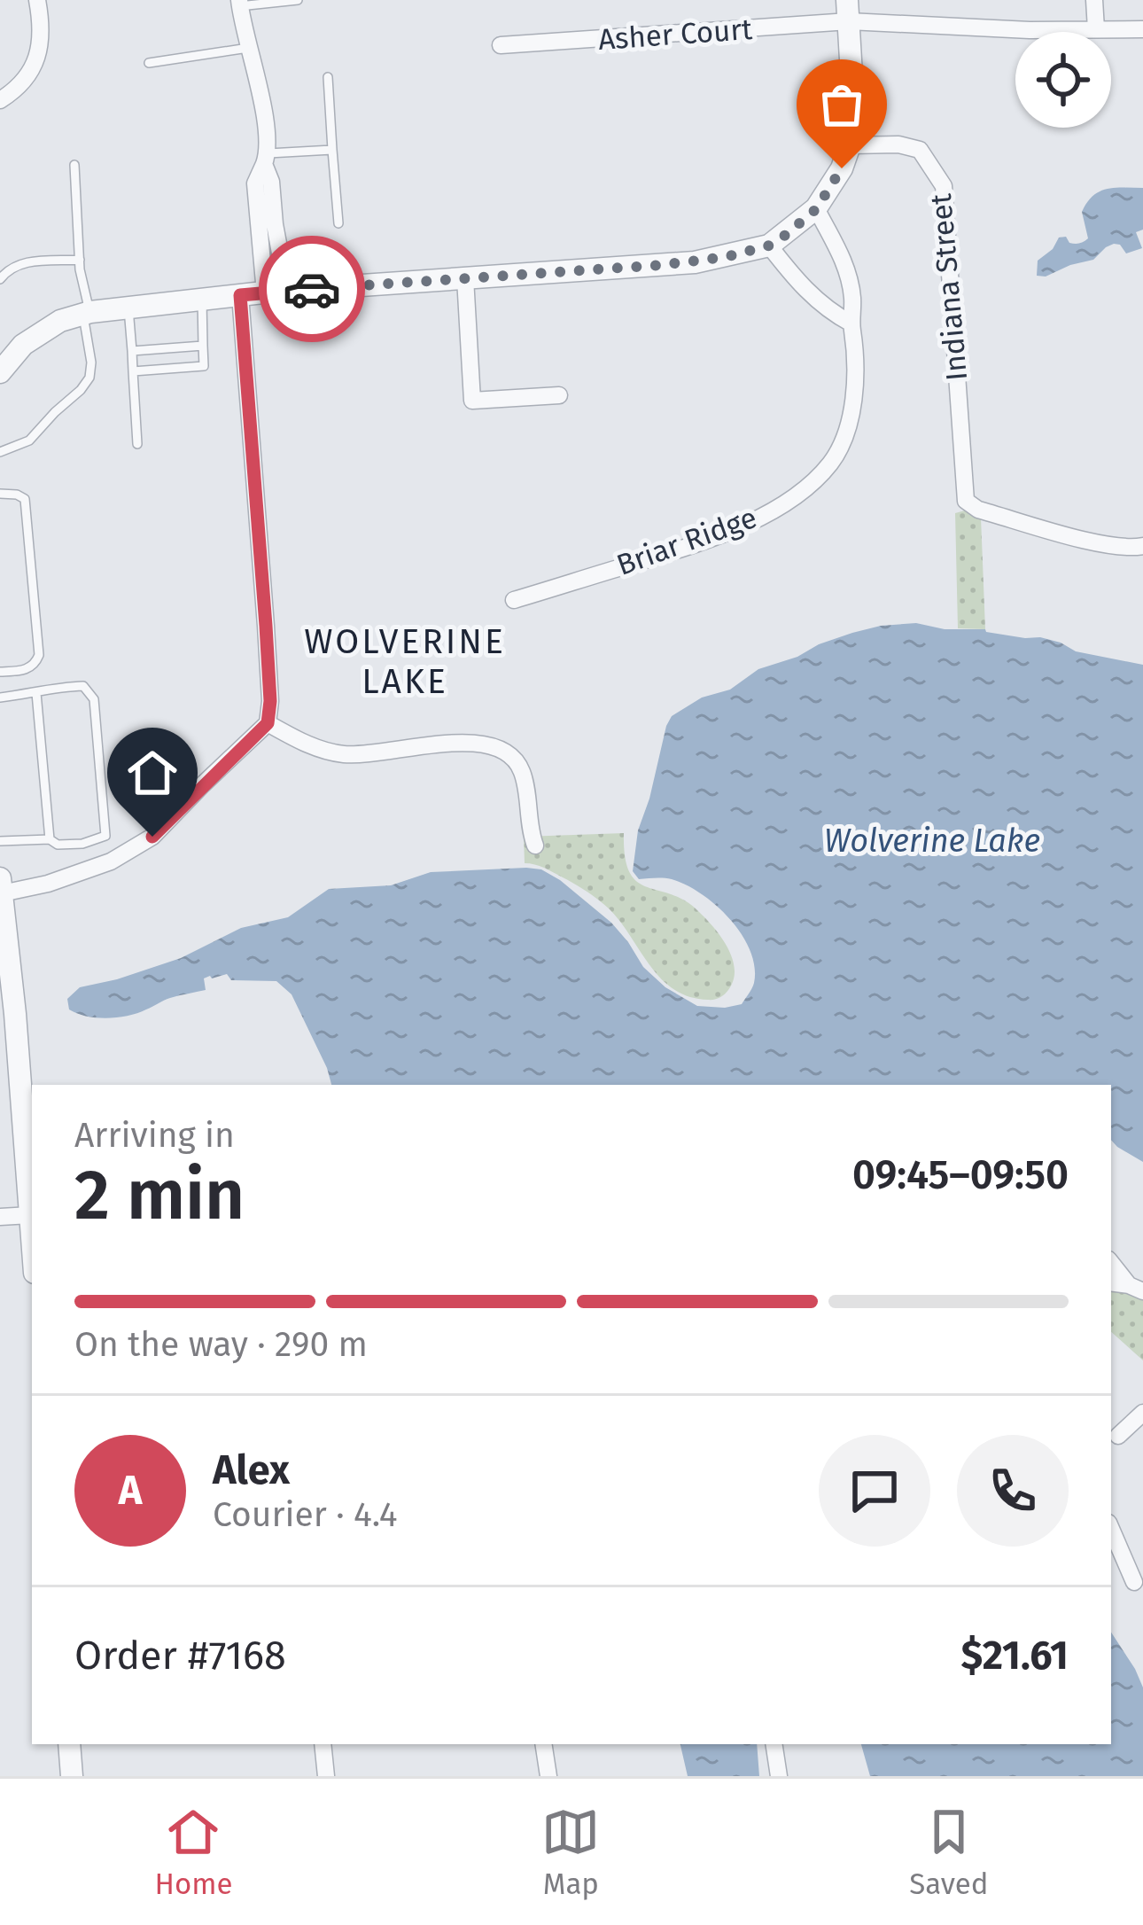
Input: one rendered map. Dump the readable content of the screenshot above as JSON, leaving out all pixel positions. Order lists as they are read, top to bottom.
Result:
{
  "streets": {
    "street": ["Asher Court", "Indiana Street", "Briar Ridge"]
  },
  "districts": ["WOLVERINE LAKE"],
  "water": ["Wolverine Lake"],
  "page": {
    "heading": ["2 min", "Arriving in", "09:45–09:50"],
    "panel": [
      "Alex",
      "Courier · 4.4",
      "Order #7168",
      "$21.61"
    ],
    "bar": "On the way · 290 m",
    "round": "A",
    "tabs": ["Home", "Map", "Saved"]
  }
}
